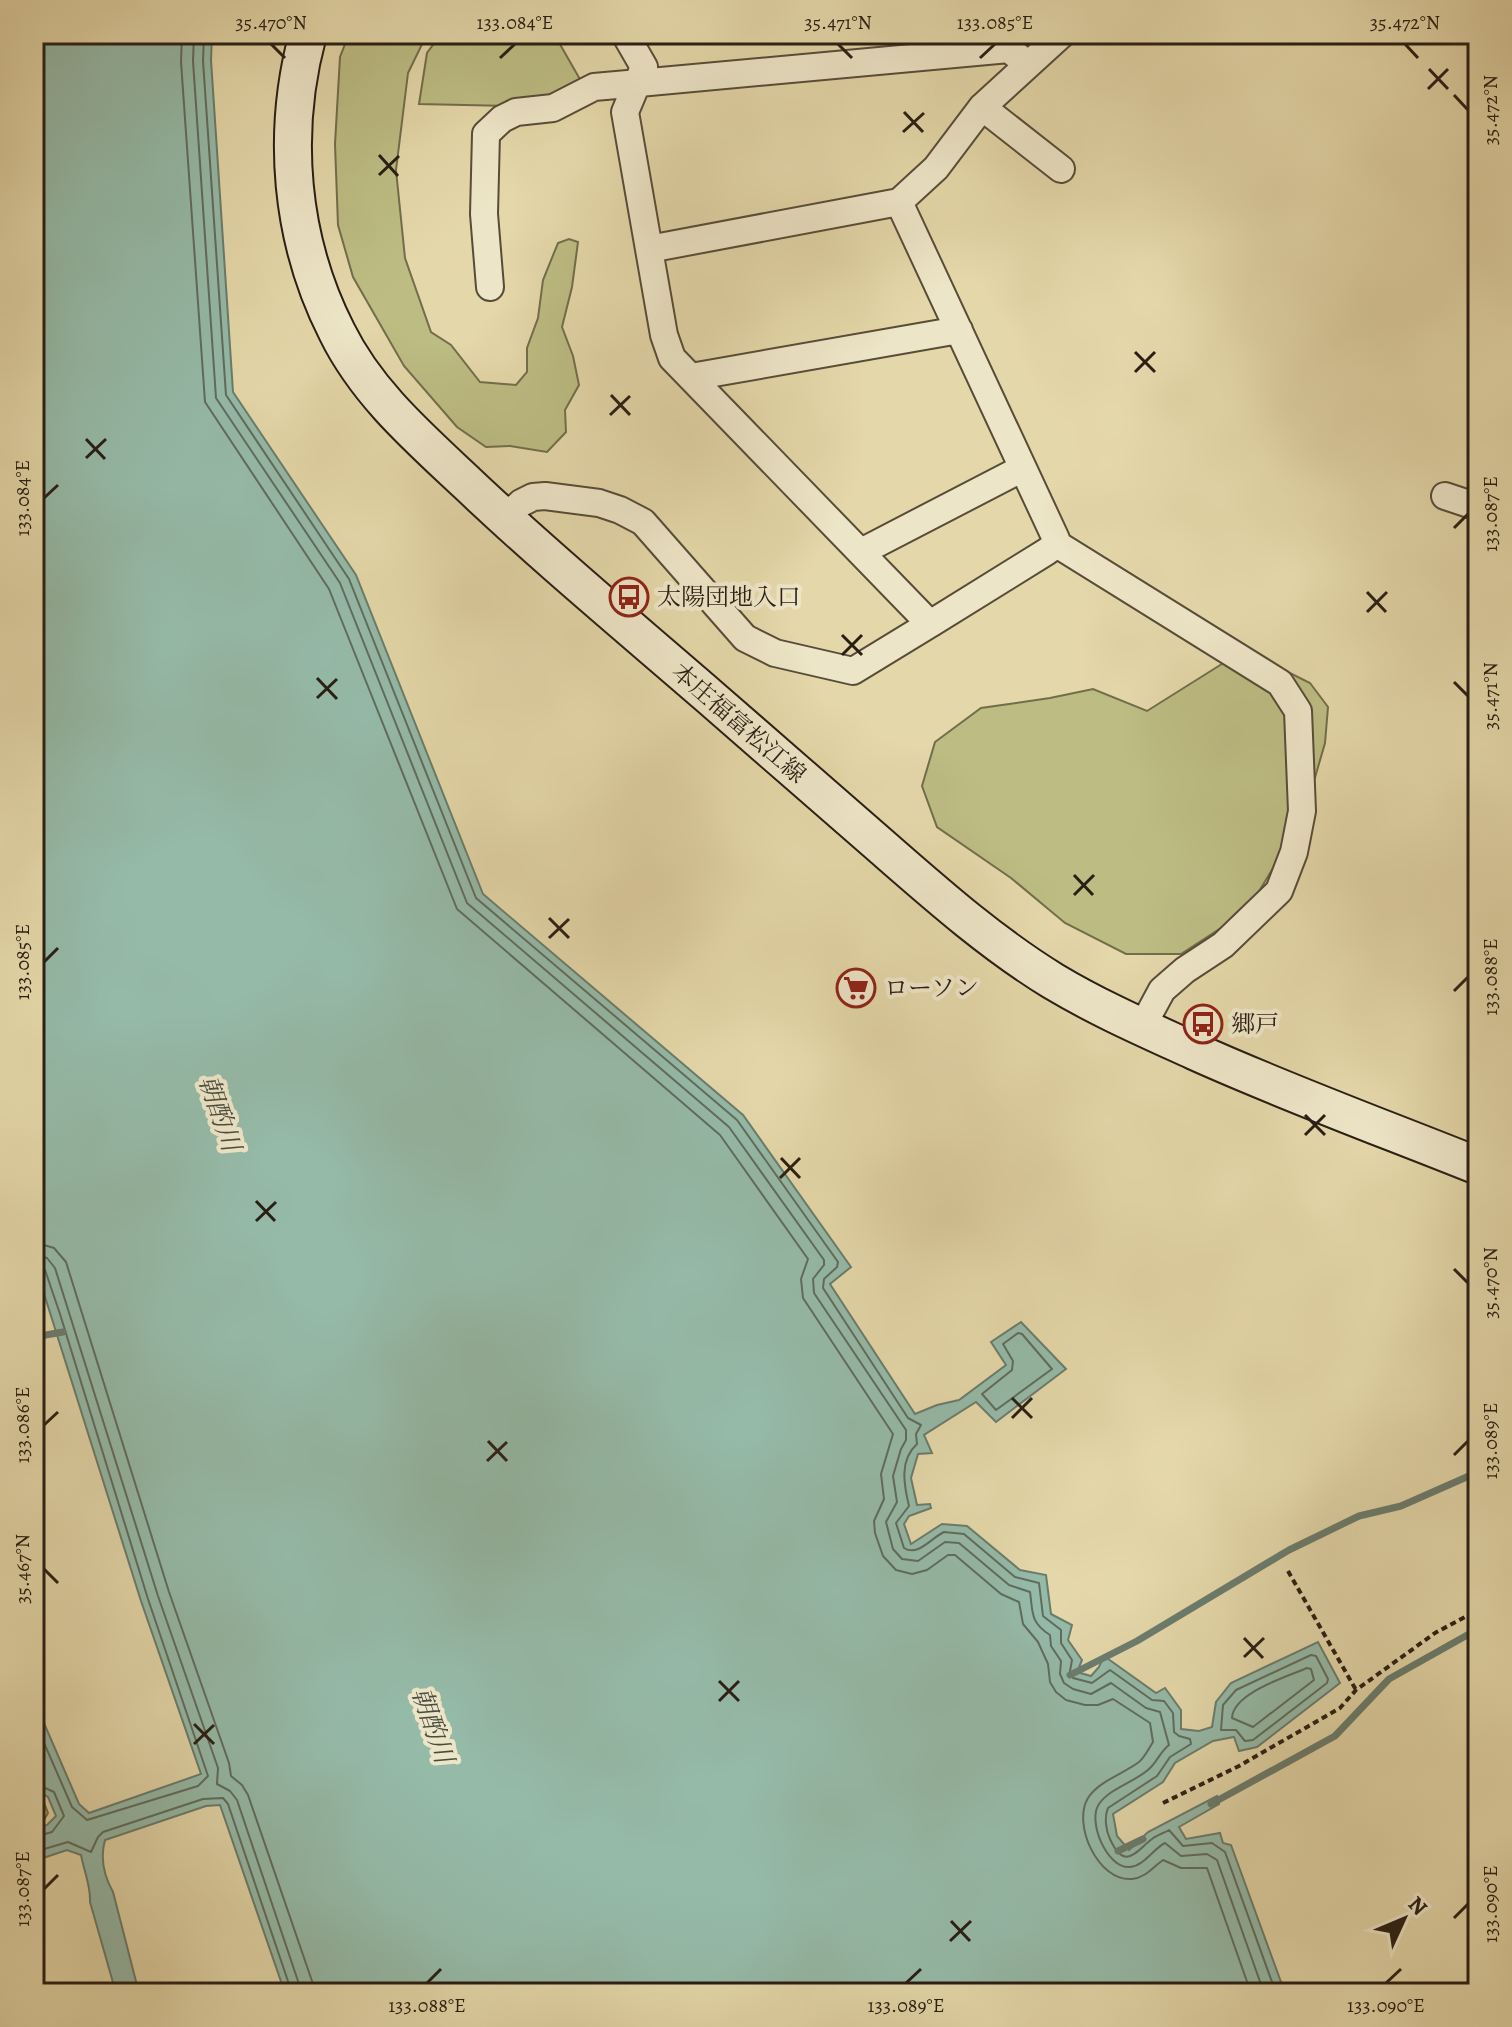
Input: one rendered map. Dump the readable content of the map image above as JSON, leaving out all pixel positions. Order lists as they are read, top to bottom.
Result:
{
  "streets": {
    "main road": ["本庄福富松江線"]
  },
  "water": ["朝酌川"],
  "places": {
    "bus stop": ["太陽団地入口", "郷戸"],
    "supermarket": ["ローソン"]
  },
  "north": "top right",
  "coordinates": [
    "35.470°N",
    "133.084°E",
    "35.471°N",
    "133.085°E",
    "35.472°N",
    "133.087°E",
    "133.088°E",
    "133.086°E",
    "133.089°E",
    "35.467°N",
    "133.090°E"
  ]
}
